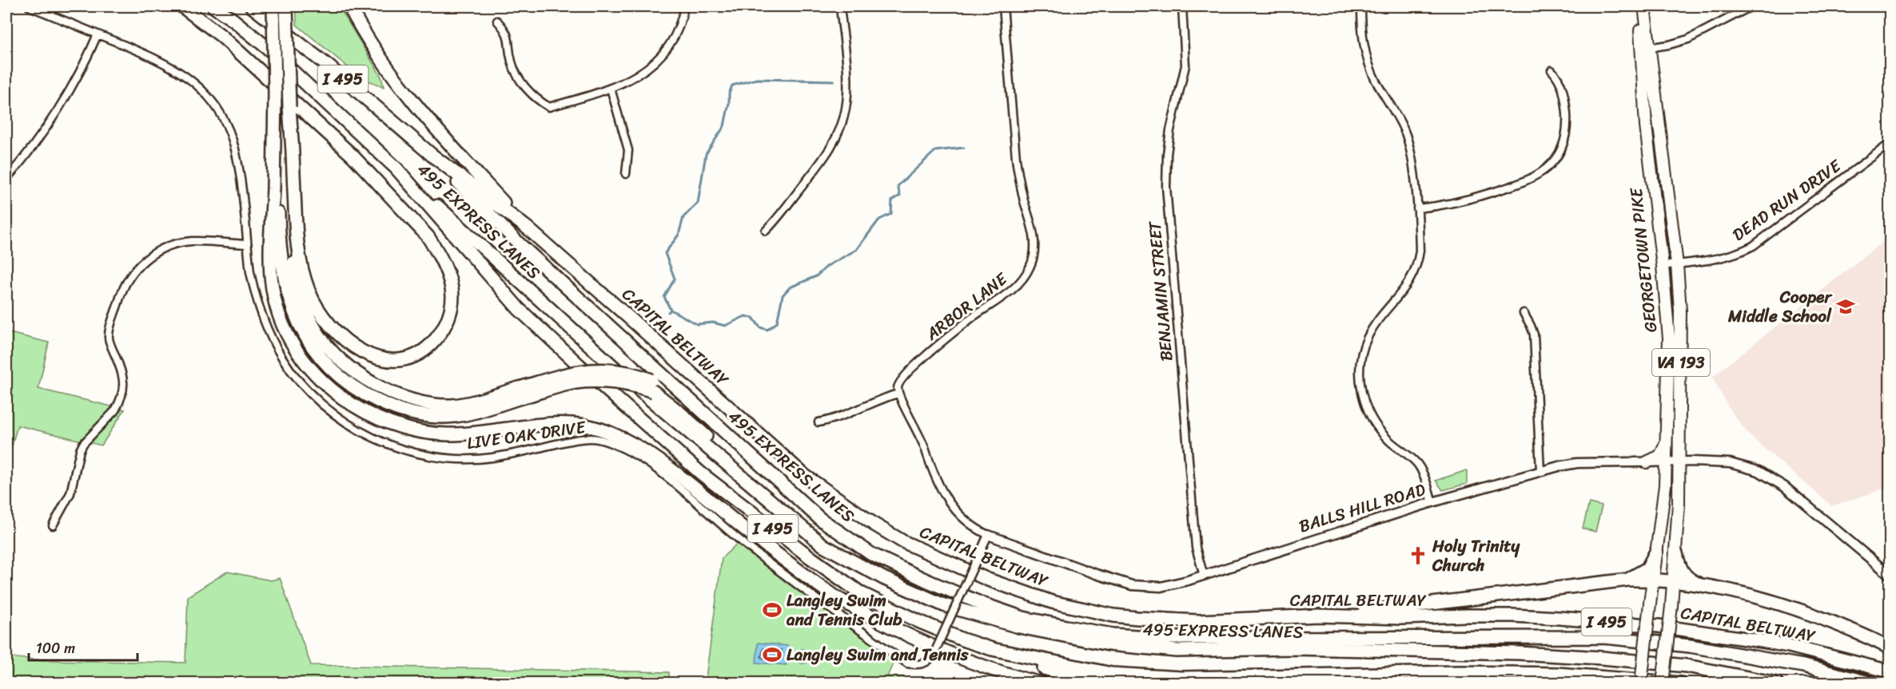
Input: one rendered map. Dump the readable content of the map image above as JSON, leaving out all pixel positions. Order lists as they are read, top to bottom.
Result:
{
  "streets": {
    "highway": ["I 495", "495 EXPRESS LANES", "CAPITAL BELTWAY"],
    "main road": ["GEORGETOWN PIKE", "VA 193"],
    "street": [
      "DEAD RUN DRIVE",
      "BENJAMIN STREET",
      "ARBOR LANE",
      "LIVE OAK DRIVE",
      "BALLS HILL ROAD"
    ]
  },
  "crossings": [
    ["I 495", "495 EXPRESS LANES"],
    ["DEAD RUN DRIVE", "GEORGETOWN PIKE"],
    ["495 EXPRESS LANES", "CAPITAL BELTWAY"],
    ["GEORGETOWN PIKE", "BALLS HILL ROAD"],
    ["BENJAMIN STREET", "BALLS HILL ROAD"],
    ["ARBOR LANE", "BALLS HILL ROAD"],
    ["LIVE OAK DRIVE", "BALLS HILL ROAD"]
  ],
  "places": {
    "school or university": ["Cooper Middle School"],
    "church": ["Holy Trinity Church"],
    "sports": ["Langley Swim and Tennis Club", "Langley Swim and Tennis"]
  },
  "scale_bar": "100 m"
}
